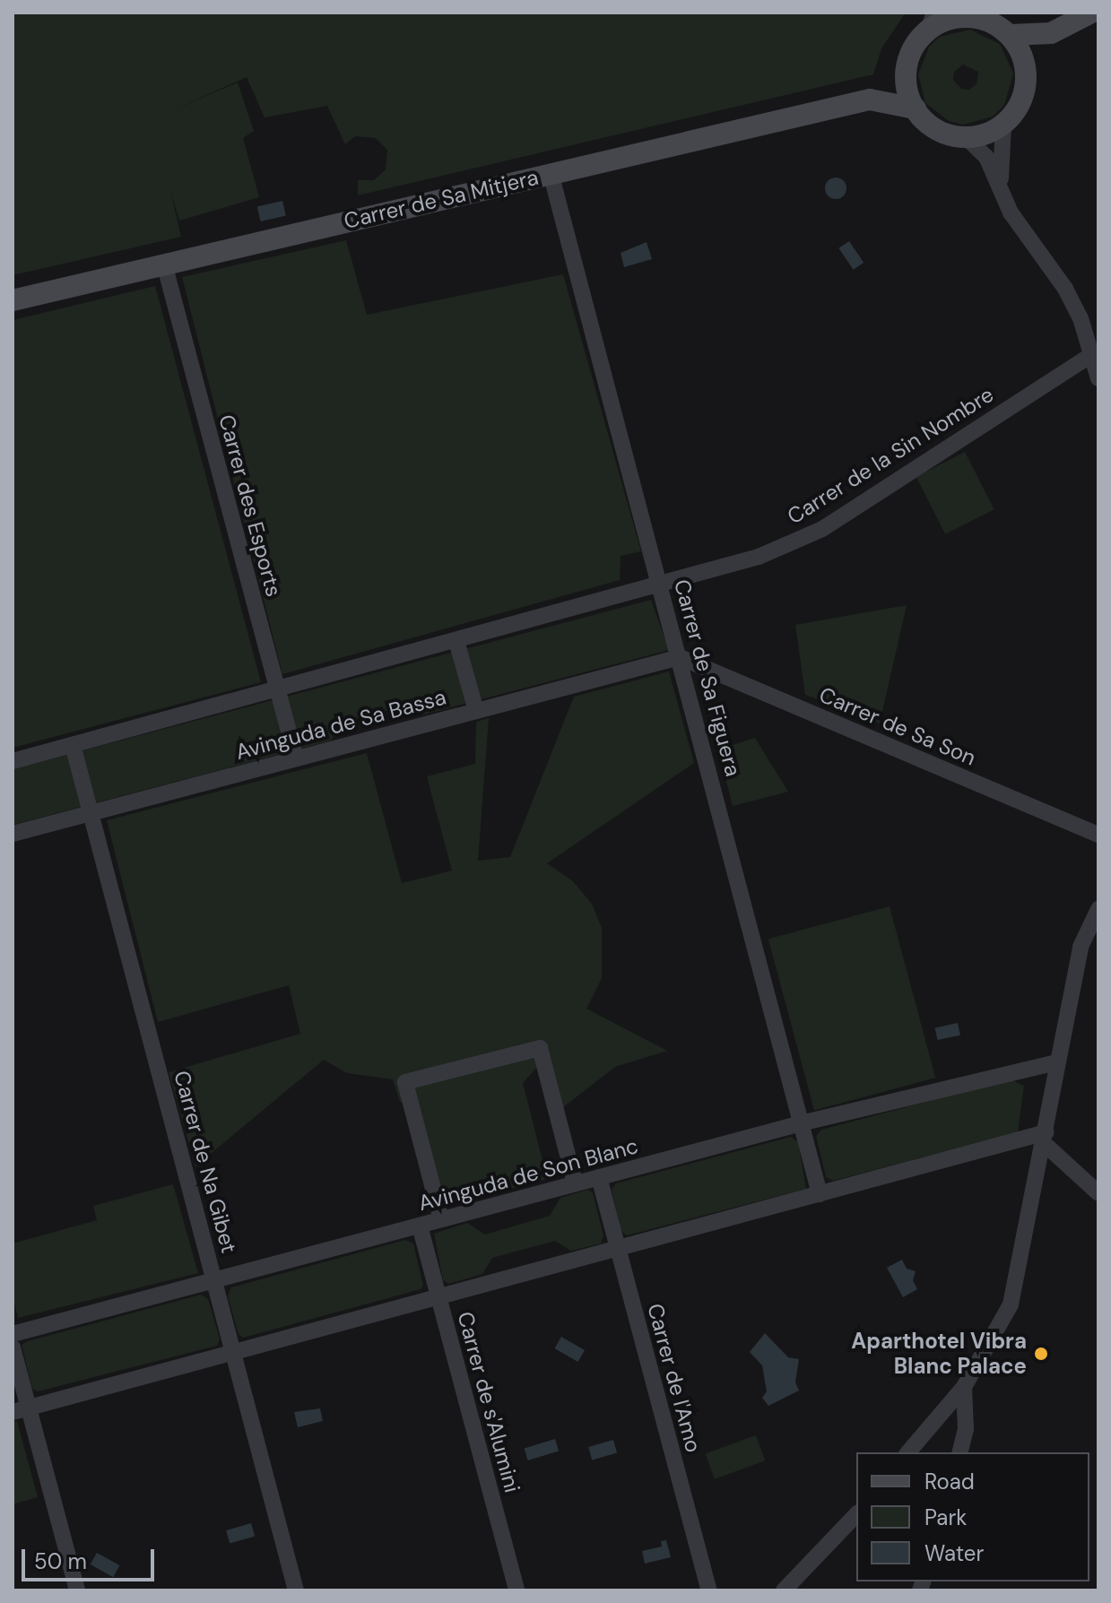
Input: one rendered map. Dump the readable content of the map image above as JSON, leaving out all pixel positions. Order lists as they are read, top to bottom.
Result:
{
  "streets": {
    "street": [
      "Carrer de Sa Mitjera",
      "Carrer de la Sin Nombre",
      "Carrer des Esports",
      "Carrer de Sa Figuera",
      "Avinguda de Sa Bassa",
      "Carrer de Sa Son",
      "Carrer de Na Gibet",
      "Avinguda de Son Blanc",
      "Carrer de l'Amo",
      "Carrer de s'Alumini"
    ]
  },
  "crossings": [
    ["Carrer de Sa Mitjera", "Carrer des Esports"],
    ["Carrer de Sa Mitjera", "Carrer de Sa Figuera"],
    ["Carrer de la Sin Nombre", "Carrer de Sa Figuera"],
    ["Carrer des Esports", "Avinguda de Sa Bassa"],
    ["Carrer de Sa Figuera", "Avinguda de Sa Bassa"],
    ["Carrer de Sa Figuera", "Carrer de Sa Son"],
    ["Carrer de Sa Figuera", "Avinguda de Son Blanc"],
    ["Avinguda de Sa Bassa", "Carrer de Sa Son"],
    ["Avinguda de Sa Bassa", "Carrer de Na Gibet"],
    ["Carrer de Na Gibet", "Avinguda de Son Blanc"],
    ["Avinguda de Son Blanc", "Carrer de l'Amo"],
    ["Avinguda de Son Blanc", "Carrer de s'Alumini"]
  ],
  "places": ["Aparthotel Vibra Blanc Palace"],
  "legend": ["Road", "Park", "Water"],
  "scale_bar": "50 m"
}
